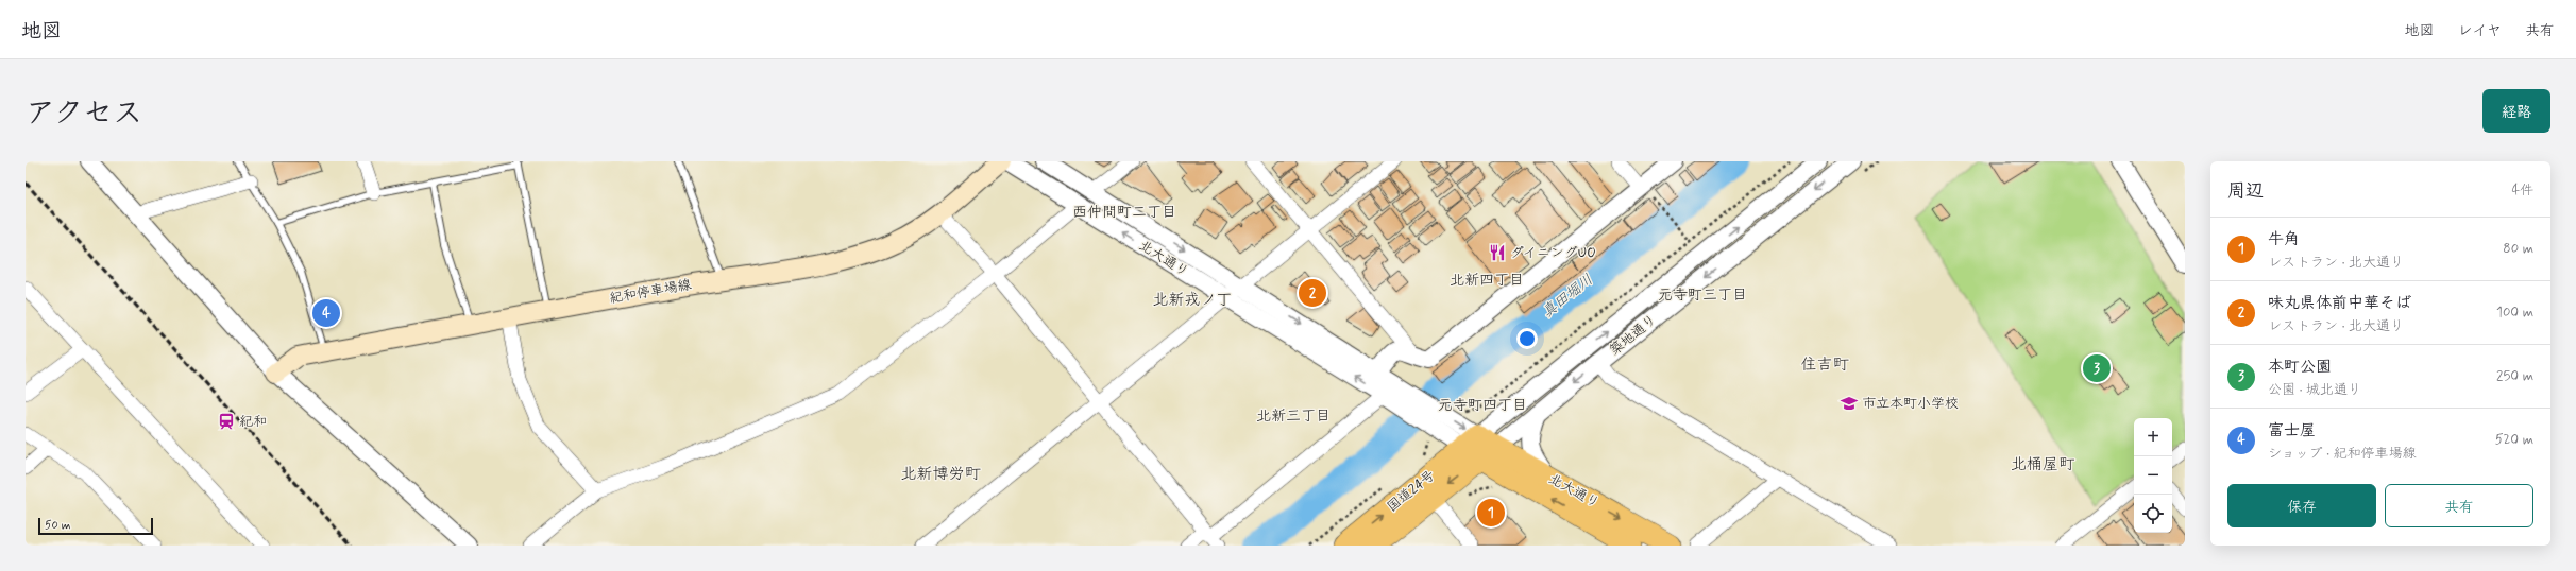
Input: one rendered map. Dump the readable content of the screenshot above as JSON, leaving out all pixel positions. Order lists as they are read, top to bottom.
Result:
{
  "streets": {
    "highway": ["北大通り", "国道24号"],
    "main road": ["紀和停車場線"],
    "street": ["築地通り"]
  },
  "crossings": [
    ["北大通り", "築地通り"],
    ["北大通り", "国道24号"],
    ["築地通り", "国道24号"]
  ],
  "districts": [
    "西仲間町二丁目",
    "北新四丁目",
    "元寺町三丁目",
    "北新戎ノ丁",
    "住吉町",
    "元寺町四丁目",
    "北新三丁目",
    "北桶屋町",
    "北新博労町"
  ],
  "water": ["真田堀川"],
  "places": {
    "restaurant": ["ダイニングUO"],
    "school or university": ["市立本町小学校"],
    "station": ["紀和"]
  },
  "scale_bar": "50 m",
  "page": {
    "header": "地図",
    "nav": ["地図", "レイヤ", "共有"],
    "title": "アクセス",
    "buttons": [
      "経路",
      ["保存", "共有"]
    ],
    "heading": ["周辺", "4件"],
    "list": [
      {
        "mark": "1",
        "name": "牛角",
        "note": "レストラン · 北大通り",
        "value": "80 m"
      },
      {
        "mark": "2",
        "name": "味丸県体前中華そば",
        "note": "レストラン · 北大通り",
        "value": "100 m"
      },
      {
        "mark": "3",
        "name": "本町公園",
        "note": "公園 · 城北通り",
        "value": "250 m"
      },
      {
        "mark": "4",
        "name": "富士屋",
        "note": "ショップ · 紀和停車場線",
        "value": "520 m"
      }
    ],
    "pins": [
      "2",
      "4",
      "3",
      "1"
    ],
    "map_buttons": ["+", "−"],
    "scale": "50 m"
  }
}
